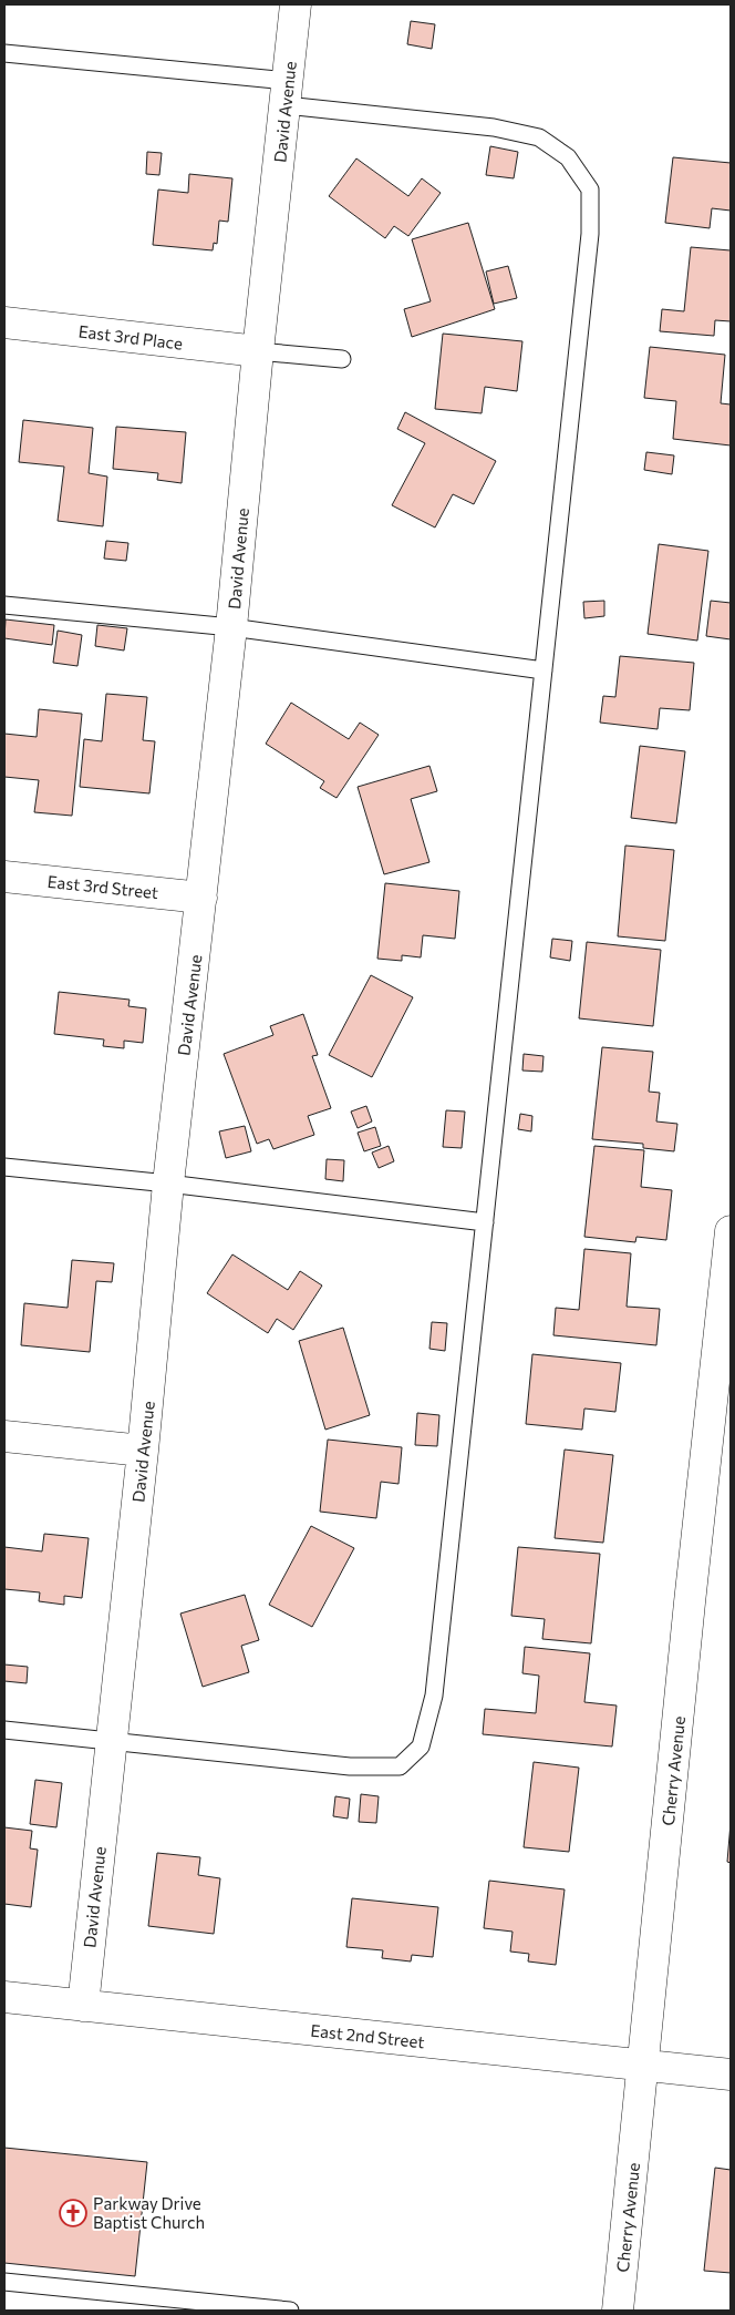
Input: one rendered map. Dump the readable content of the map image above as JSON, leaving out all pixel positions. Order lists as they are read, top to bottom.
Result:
{
  "streets": {
    "street": [
      "David Avenue",
      "East 3rd Place",
      "East 3rd Street",
      "Cherry Avenue",
      "East 2nd Street"
    ]
  },
  "crossings": [
    ["David Avenue", "East 3rd Place"],
    ["David Avenue", "East 3rd Street"],
    ["David Avenue", "East 2nd Street"],
    ["Cherry Avenue", "East 2nd Street"]
  ],
  "places": {
    "church": ["Parkway Drive Baptist Church"]
  }
}
